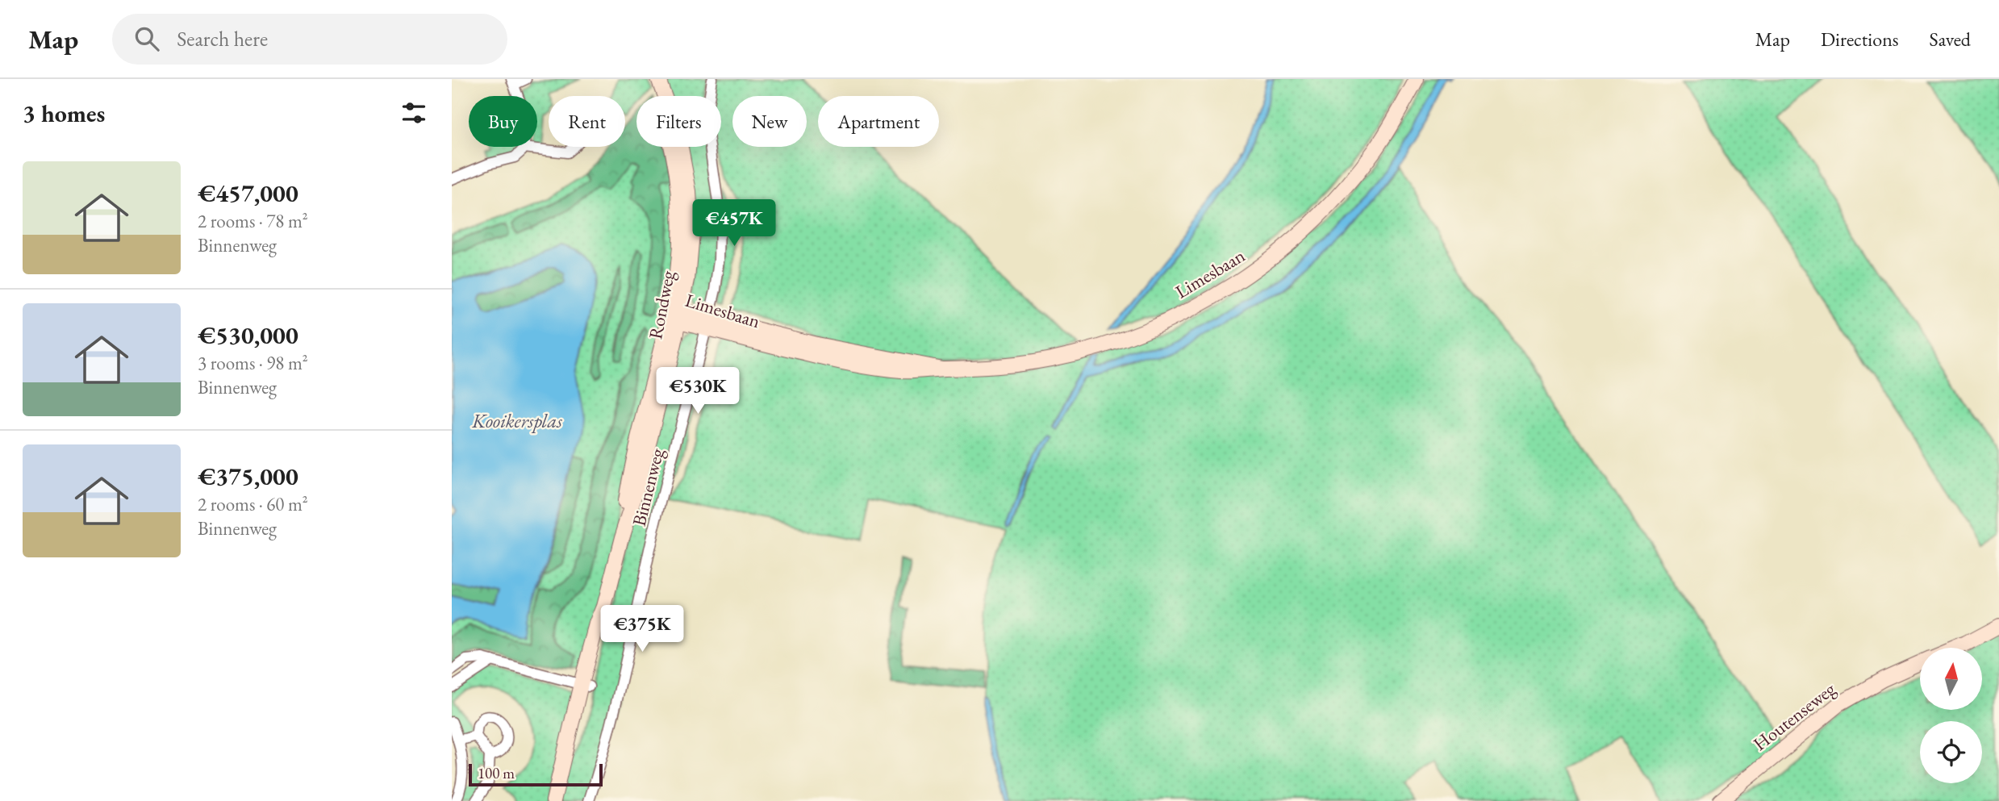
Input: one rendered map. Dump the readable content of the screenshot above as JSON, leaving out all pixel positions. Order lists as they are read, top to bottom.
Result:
{
  "streets": {
    "main road": ["Limesbaan", "Rondweg", "Houtenseweg"],
    "street": ["Binnenweg"]
  },
  "crossings": [
    ["Limesbaan", "Rondweg"],
    ["Limesbaan", "Binnenweg"]
  ],
  "water": ["Kooikersplas"],
  "scale_bar": "100 m",
  "north": "top",
  "page": {
    "header": "Map",
    "search": "Search here",
    "nav": ["Map", "Directions", "Saved"],
    "heading": "3 homes",
    "chip": [
      "Buy",
      "Rent",
      "Filters",
      "New",
      "Apartment"
    ],
    "list": [
      {
        "name": "€457,000",
        "note": "2 rooms · 78 m² · Binnenweg"
      },
      {
        "name": "€530,000",
        "note": "3 rooms · 98 m² · Binnenweg"
      },
      {
        "name": "€375,000",
        "note": "2 rooms · 60 m² · Binnenweg"
      }
    ],
    "price": ["€457K", "€530K", "€375K"],
    "scale": "100 m"
  }
}
